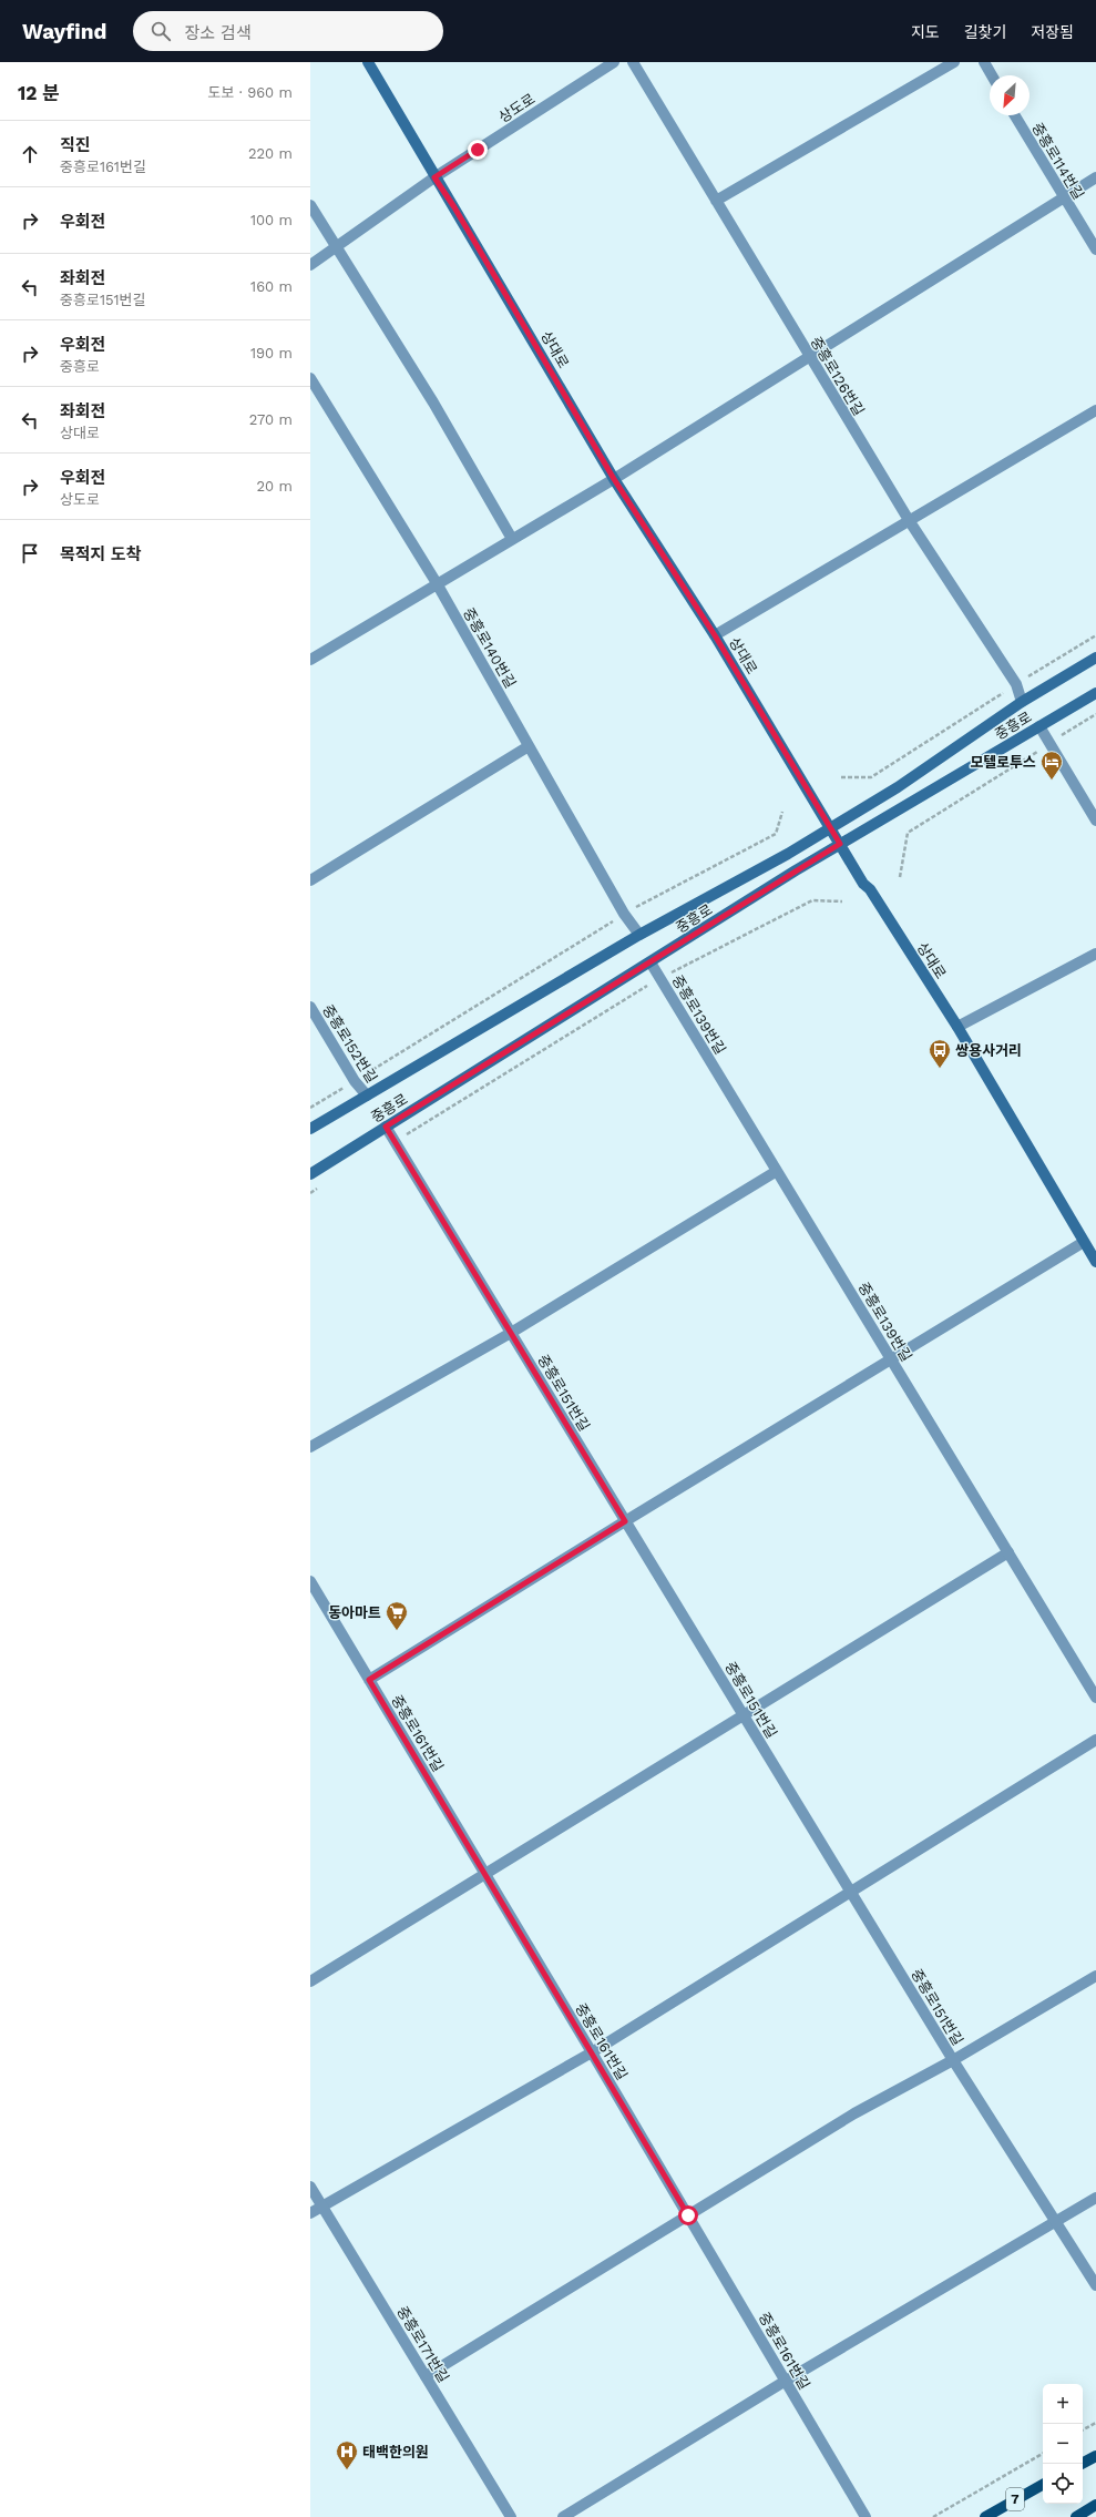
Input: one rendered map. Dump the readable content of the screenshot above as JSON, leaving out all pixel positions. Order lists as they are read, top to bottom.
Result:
{
  "streets": {
    "main road": ["상대로", "중흥로", "7"],
    "street": [
      "상도로",
      "중흥로114번길",
      "중흥로126번길",
      "중흥로140번길",
      "중흥로139번길",
      "중흥로152번길",
      "중흥로151번길",
      "중흥로161번길",
      "중흥로171번길"
    ]
  },
  "crossings": [
    ["상도로", "상대로"],
    ["상대로", "중흥로"],
    ["중흥로126번길", "중흥로"],
    ["중흥로140번길", "중흥로"],
    ["중흥로", "중흥로139번길"],
    ["중흥로", "중흥로152번길"],
    ["중흥로", "중흥로151번길"]
  ],
  "places": {
    "hotel": ["모텔로투스"],
    "bus stop": ["쌍용사거리"],
    "supermarket": ["동아마트"],
    "hospital": ["태백한의원"]
  },
  "north": "bottom left",
  "page": {
    "header": "Wayfind",
    "search": "장소 검색",
    "nav": ["지도", "길찾기", "저장됨"],
    "heading": ["12 분", "도보 · 960 m"],
    "list": [
      ["직진", "중흥로161번길", "220 m"],
      ["우회전", "100 m"],
      ["좌회전", "중흥로151번길", "160 m"],
      ["우회전", "중흥로", "190 m"],
      ["좌회전", "상대로", "270 m"],
      ["우회전", "상도로", "20 m"],
      "목적지 도착"
    ],
    "map_buttons": ["+", "−"]
  }
}
